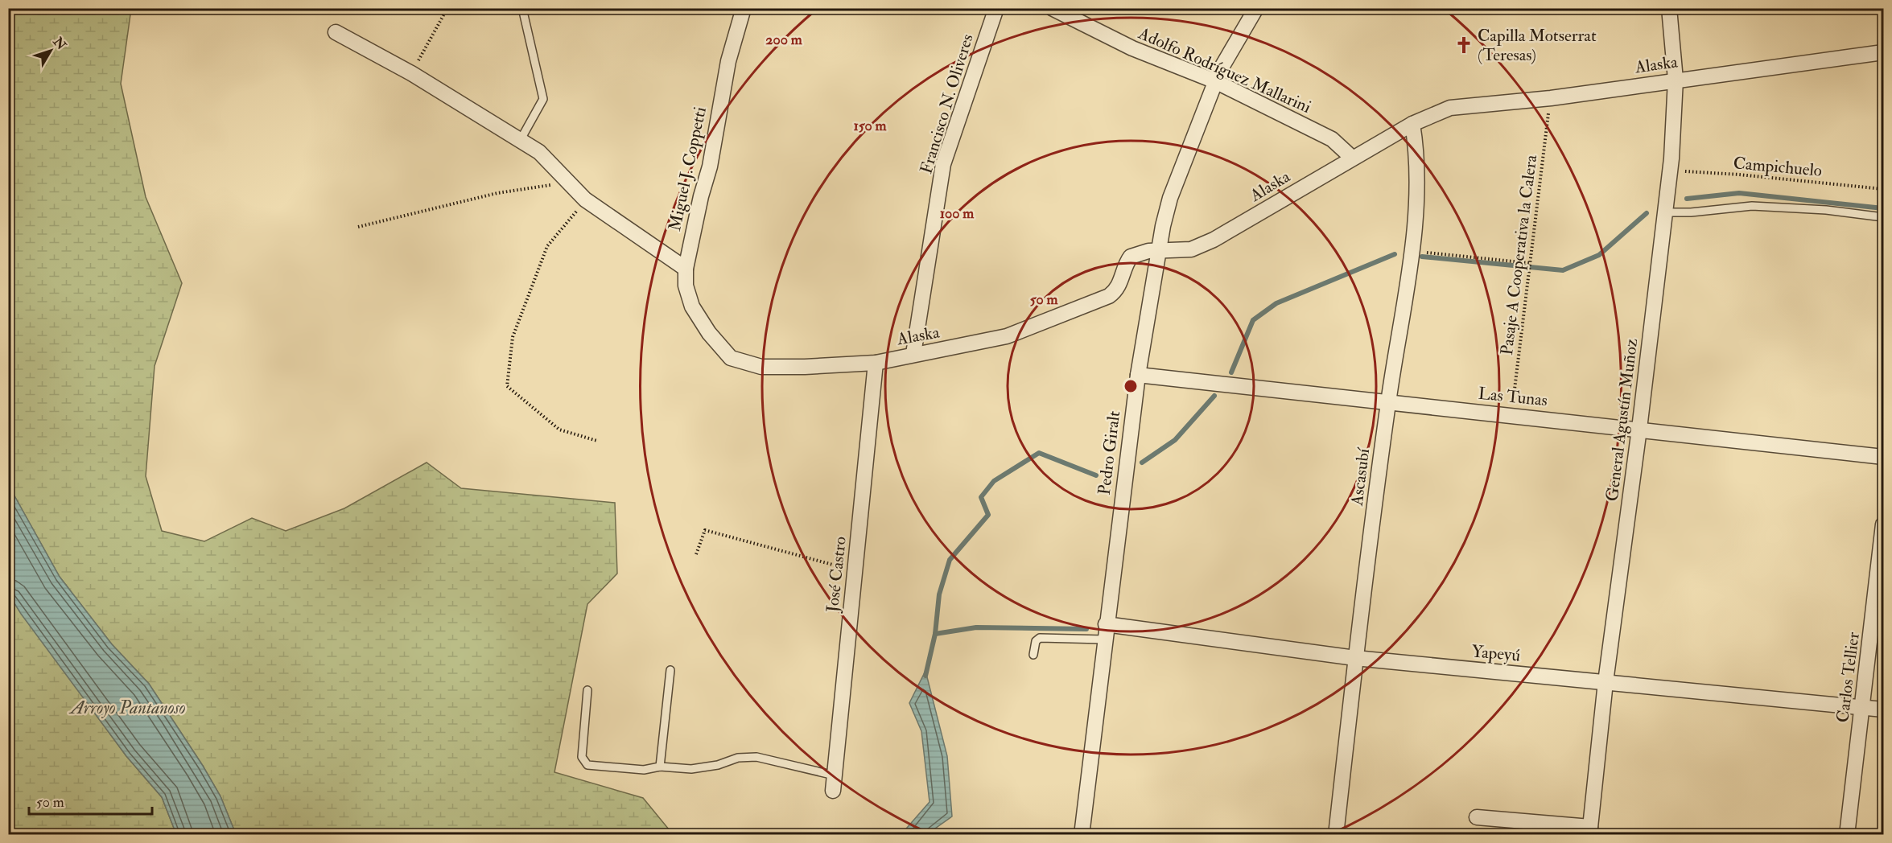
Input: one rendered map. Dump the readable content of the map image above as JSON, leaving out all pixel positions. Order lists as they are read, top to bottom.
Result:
{
  "streets": {
    "street": [
      "Alaska",
      "Adolfo Rodríguez Mallarini",
      "Francisco N. Oliveres",
      "Miguel J. Coppetti",
      "Las Tunas",
      "General Agustín Muñoz",
      "Pedro Giralt",
      "Ascasubí",
      "José Castro",
      "Yapeyú",
      "Carlos Tellier"
    ],
    "path": ["Campichuelo", "Pasaje A Cooperativa la Calera"]
  },
  "crossings": [
    ["Alaska", "Adolfo Rodríguez Mallarini"],
    ["Alaska", "Francisco N. Oliveres"],
    ["Alaska", "Miguel J. Coppetti"],
    ["Alaska", "Pasaje A Cooperativa la Calera"],
    ["Alaska", "General Agustín Muñoz"],
    ["Alaska", "Pedro Giralt"],
    ["Alaska", "Ascasubí"],
    ["Alaska", "José Castro"],
    ["Adolfo Rodríguez Mallarini", "Pedro Giralt"],
    ["Campichuelo", "General Agustín Muñoz"],
    ["Pasaje A Cooperativa la Calera", "Las Tunas"],
    ["Las Tunas", "General Agustín Muñoz"],
    ["Las Tunas", "Pedro Giralt"],
    ["Las Tunas", "Ascasubí"],
    ["General Agustín Muñoz", "Yapeyú"],
    ["Pedro Giralt", "Yapeyú"],
    ["Ascasubí", "Yapeyú"],
    ["Yapeyú", "Carlos Tellier"]
  ],
  "water": ["Arroyo Pantanoso"],
  "places": {
    "church": ["Capilla Motserrat (Teresas)"]
  },
  "scale_bar": "50 m",
  "north": "top right",
  "rings": [
    "200 m",
    "150 m",
    "100 m",
    "50 m"
  ]
}
